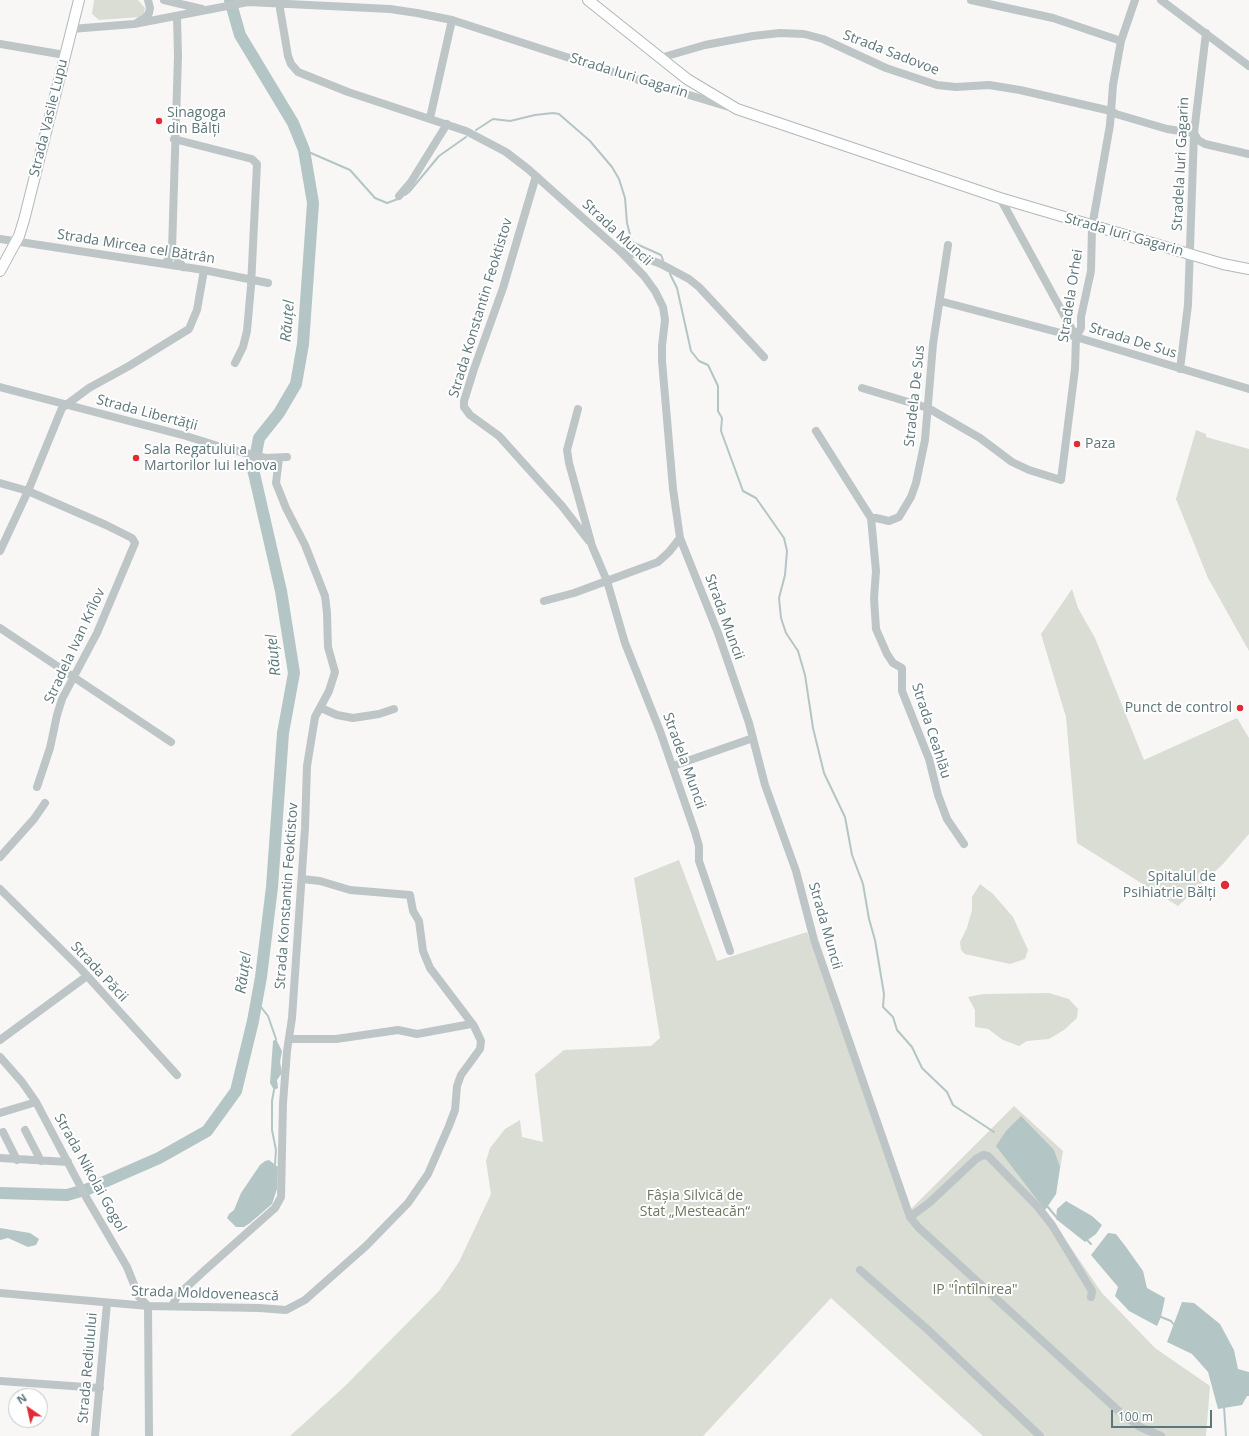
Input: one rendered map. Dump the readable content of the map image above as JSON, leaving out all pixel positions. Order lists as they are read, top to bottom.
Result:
{
  "streets": {
    "main road": ["Strada Iuri Gagarin", "Strada Vasile Lupu"],
    "street": [
      "Strada Sadovoe",
      "Stradela Iuri Gagarin",
      "Strada Muncii",
      "Strada Mircea cel Bătrân",
      "Stradela Orhei",
      "Strada Konstantin Feoktistov",
      "Strada De Sus",
      "Stradela De Sus",
      "Strada Libertății",
      "Stradela Ivan Krîlov",
      "Strada Ceahlău",
      "Stradela Muncii",
      "Strada Păcii",
      "Strada Nikolai Gogol",
      "Strada Moldovenească",
      "Strada Rediulului"
    ]
  },
  "crossings": [
    ["Strada Sadovoe", "Stradela Iuri Gagarin"],
    ["Strada Sadovoe", "Stradela Orhei"],
    ["Strada Iuri Gagarin", "Stradela Iuri Gagarin"],
    ["Strada Iuri Gagarin", "Strada Muncii"],
    ["Strada Iuri Gagarin", "Stradela Orhei"],
    ["Strada Vasile Lupu", "Strada Mircea cel Bătrân"],
    ["Stradela Iuri Gagarin", "Strada De Sus"],
    ["Strada Muncii", "Strada Konstantin Feoktistov"],
    ["Stradela Orhei", "Strada De Sus"],
    ["Stradela Orhei", "Stradela De Sus"],
    ["Strada Konstantin Feoktistov", "Strada Libertății"],
    ["Strada Konstantin Feoktistov", "Stradela Muncii"],
    ["Strada Konstantin Feoktistov", "Strada Moldovenească"],
    ["Strada De Sus", "Stradela De Sus"],
    ["Stradela De Sus", "Strada Ceahlău"],
    ["Strada Nikolai Gogol", "Strada Moldovenească"],
    ["Strada Moldovenească", "Strada Rediulului"]
  ],
  "water": ["Răuțel"],
  "parks": ["Fâșia Silvică de Stat „Mesteacăn“", "IP \"Întîlnirea\""],
  "places": [
    "Sinagoga din Bălți",
    "Paza",
    "Sala Regatului a Martorilor lui Iehova",
    "Punct de control",
    "Spitalul de Psihiatrie Bălți"
  ],
  "scale_bar": "100 m",
  "north": "top left"
}
